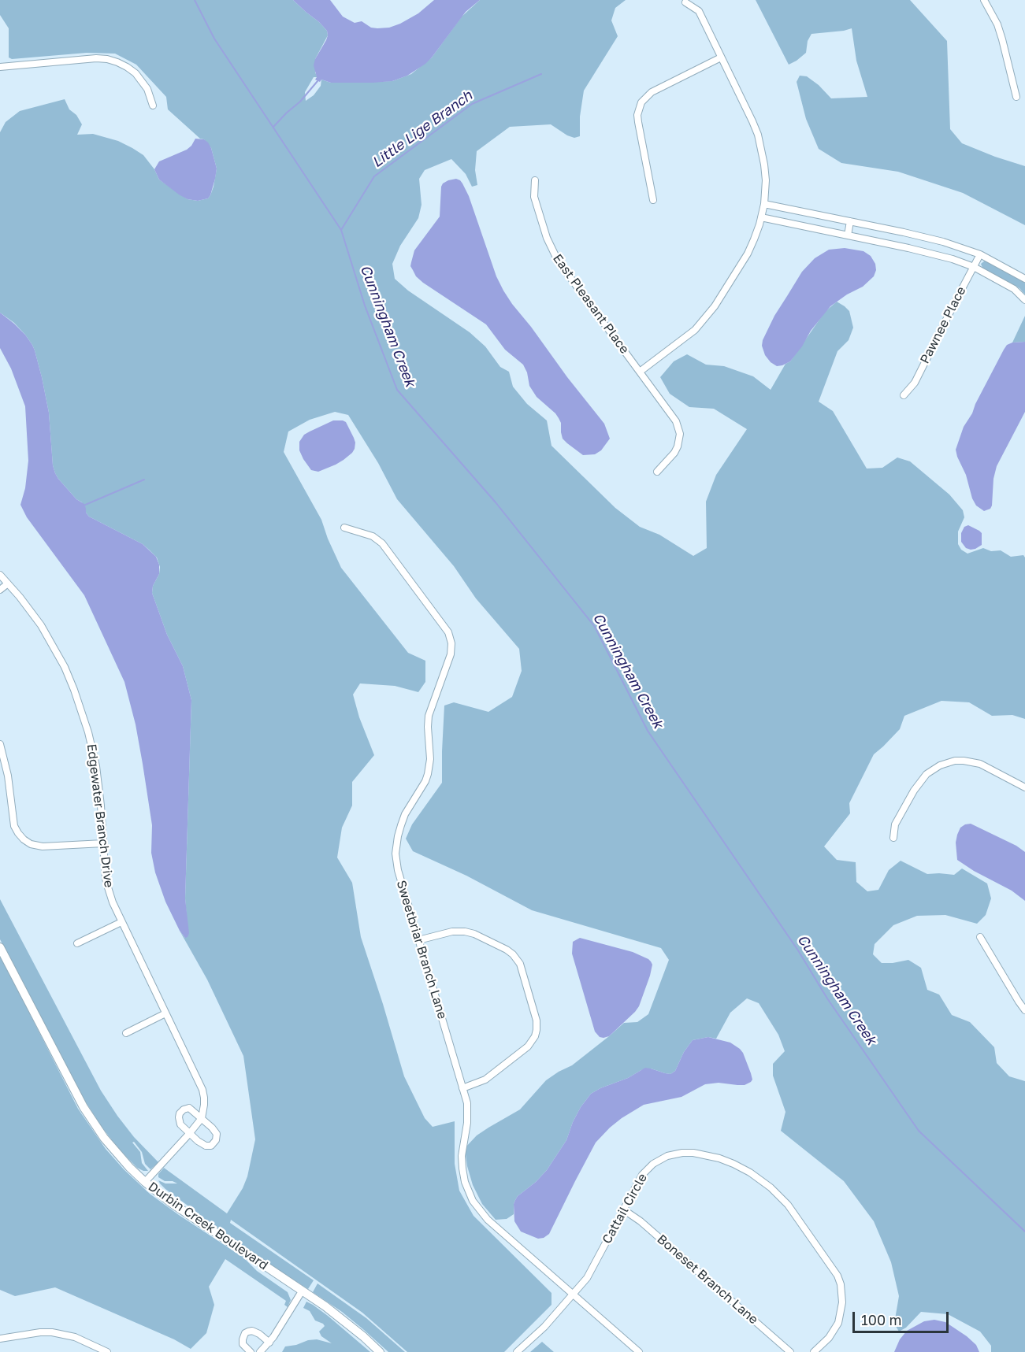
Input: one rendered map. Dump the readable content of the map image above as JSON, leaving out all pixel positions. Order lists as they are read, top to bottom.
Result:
{
  "streets": {
    "street": [
      "East Pleasant Place",
      "Pawnee Place",
      "Edgewater Branch Drive",
      "Sweetbriar Branch Lane",
      "Cattail Circle",
      "Durbin Creek Boulevard",
      "Boneset Branch Lane"
    ]
  },
  "crossings": [
    ["Sweetbriar Branch Lane", "Cattail Circle"],
    ["Cattail Circle", "Boneset Branch Lane"]
  ],
  "water": ["Little Lige Branch", "Cunningham Creek"],
  "scale_bar": "100 m"
}
